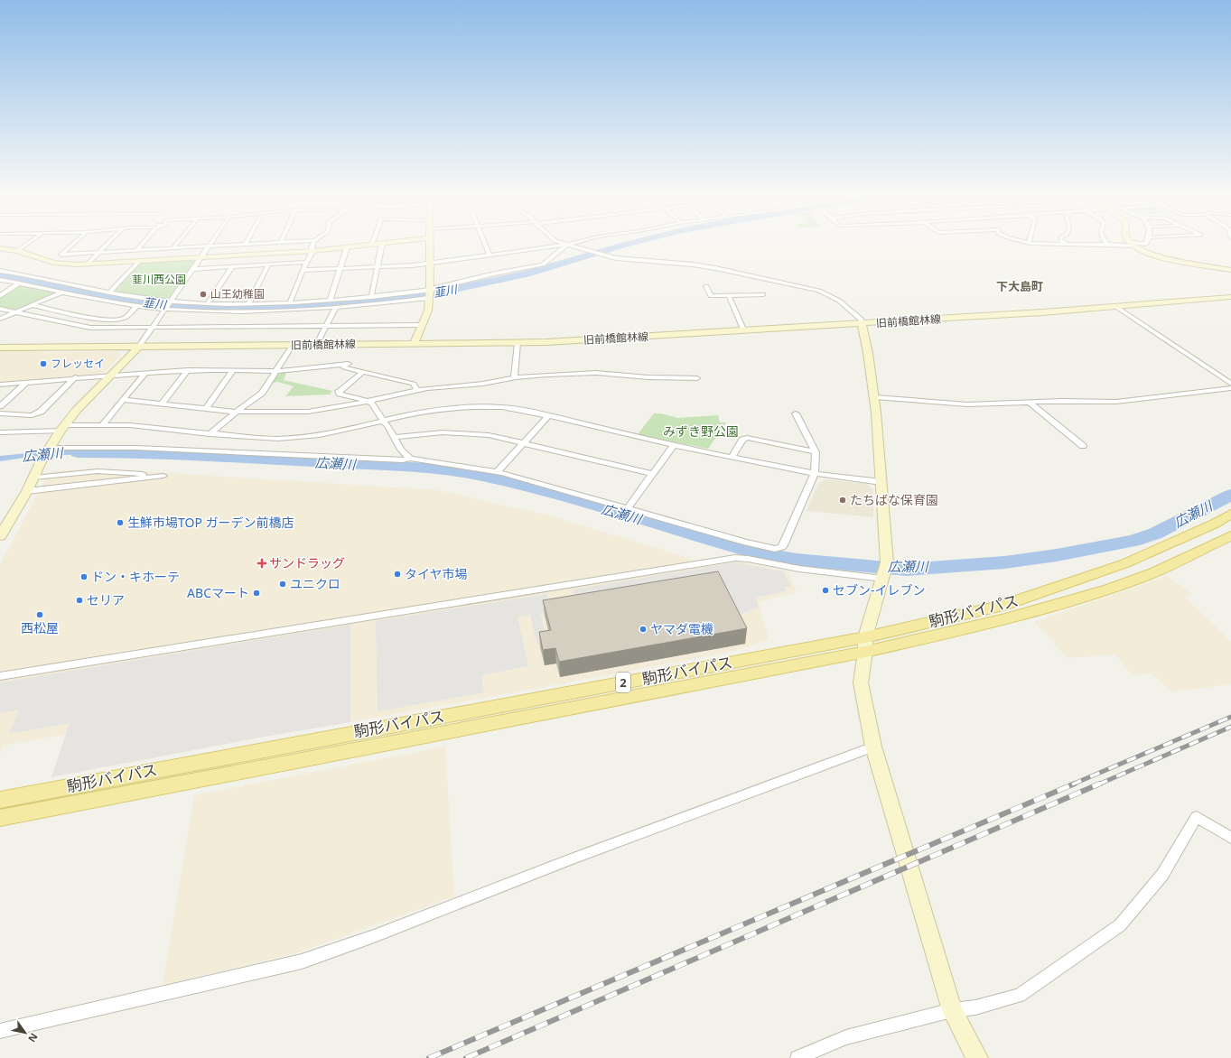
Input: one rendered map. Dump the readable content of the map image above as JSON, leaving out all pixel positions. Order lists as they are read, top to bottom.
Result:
{
  "streets": {
    "main road": ["駒形バイパス", "2"],
    "street": ["旧前橋館林線"]
  },
  "districts": ["下大島町"],
  "water": ["韮川", "広瀬川"],
  "parks": ["韮川西公園", "みずき野公園"],
  "places": {
    "other": [
      "山王幼稚園",
      "フレッセイ",
      "たちばな保育園",
      "生鮮市場TOP ガーデン前橋店",
      "タイヤ市場",
      "ドン・キホーテ",
      "ユニクロ",
      "セブン-イレブン",
      "ABCマート",
      "セリア",
      "西松屋",
      "ヤマダ電機"
    ],
    "health": ["サンドラッグ"]
  },
  "north": "bottom right"
}
